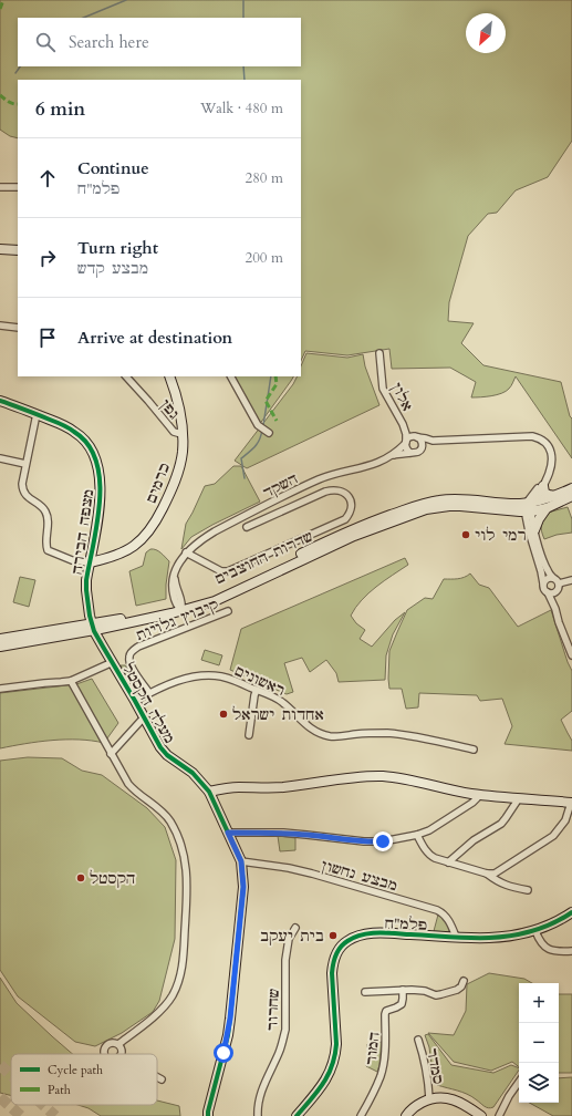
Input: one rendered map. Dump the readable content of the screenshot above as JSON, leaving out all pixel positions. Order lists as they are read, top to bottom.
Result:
{
  "streets": {
    "street": [
      "אלון",
      "גפן",
      "כרמים",
      "השקד",
      "מצפה הבירה",
      "שדרות החוצבים",
      "קיבוץ גלויות",
      "ראשונים",
      "מעלה הקסטל",
      "מבצע נחשון",
      "פלמ\"ח",
      "שחרור",
      "המור",
      "סמדר"
    ]
  },
  "crossings": [
    ["אלון", "השקד"],
    ["גפן", "כרמים"],
    ["כרמים", "מצפה הבירה"],
    ["מצפה הבירה", "שדרות החוצבים"],
    ["מצפה הבירה", "מעלה הקסטל"],
    ["שדרות החוצבים", "מעלה הקסטל"],
    ["קיבוץ גלויות", "ראשונים"],
    ["ראשונים", "מעלה הקסטל"],
    ["מבצע נחשון", "פלמ\"ח"]
  ],
  "places": [
    "רמי לוי",
    "אחדות ישראל",
    "הקסטל",
    "בית יעקב"
  ],
  "legend": ["Cycle path", "Path"],
  "north": "bottom left",
  "page": {
    "search": "Search here",
    "heading": ["6 min", "Walk · 480 m"],
    "list": [
      ["Continue", "פלמ\"ח", "280 m"],
      ["Turn right", "מבצע קדש", "200 m"],
      "Arrive at destination"
    ],
    "map_buttons": ["+", "−"]
  }
}
